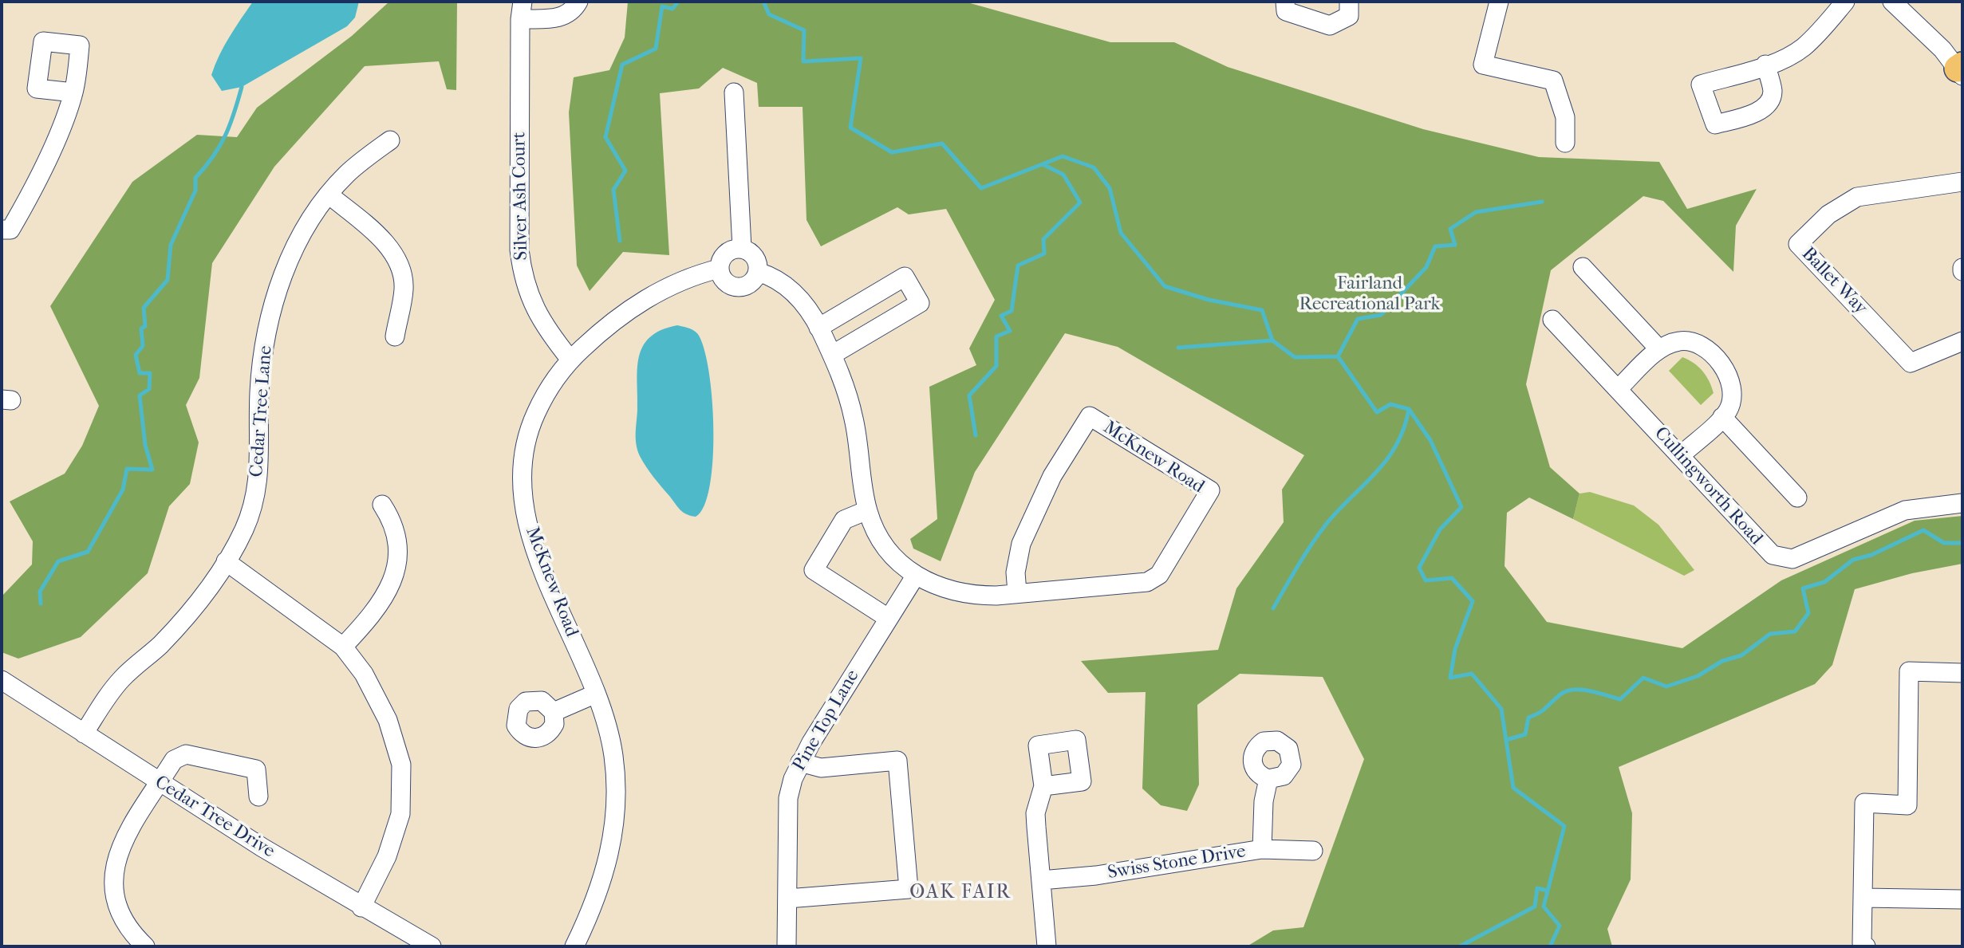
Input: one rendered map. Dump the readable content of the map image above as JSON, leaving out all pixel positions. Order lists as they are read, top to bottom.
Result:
{
  "streets": {
    "street": [
      "Silver Ash Court",
      "Ballet Way",
      "Cedar Tree Lane",
      "McKnew Road",
      "Cullingworth Road",
      "Pine Top Lane",
      "Cedar Tree Drive",
      "Swiss Stone Drive"
    ]
  },
  "crossings": [
    ["Silver Ash Court", "McKnew Road"],
    ["Cedar Tree Lane", "Cedar Tree Drive"],
    ["McKnew Road", "Pine Top Lane"]
  ],
  "districts": ["OAK FAIR"],
  "parks": ["Fairland Recreational Park"]
}
